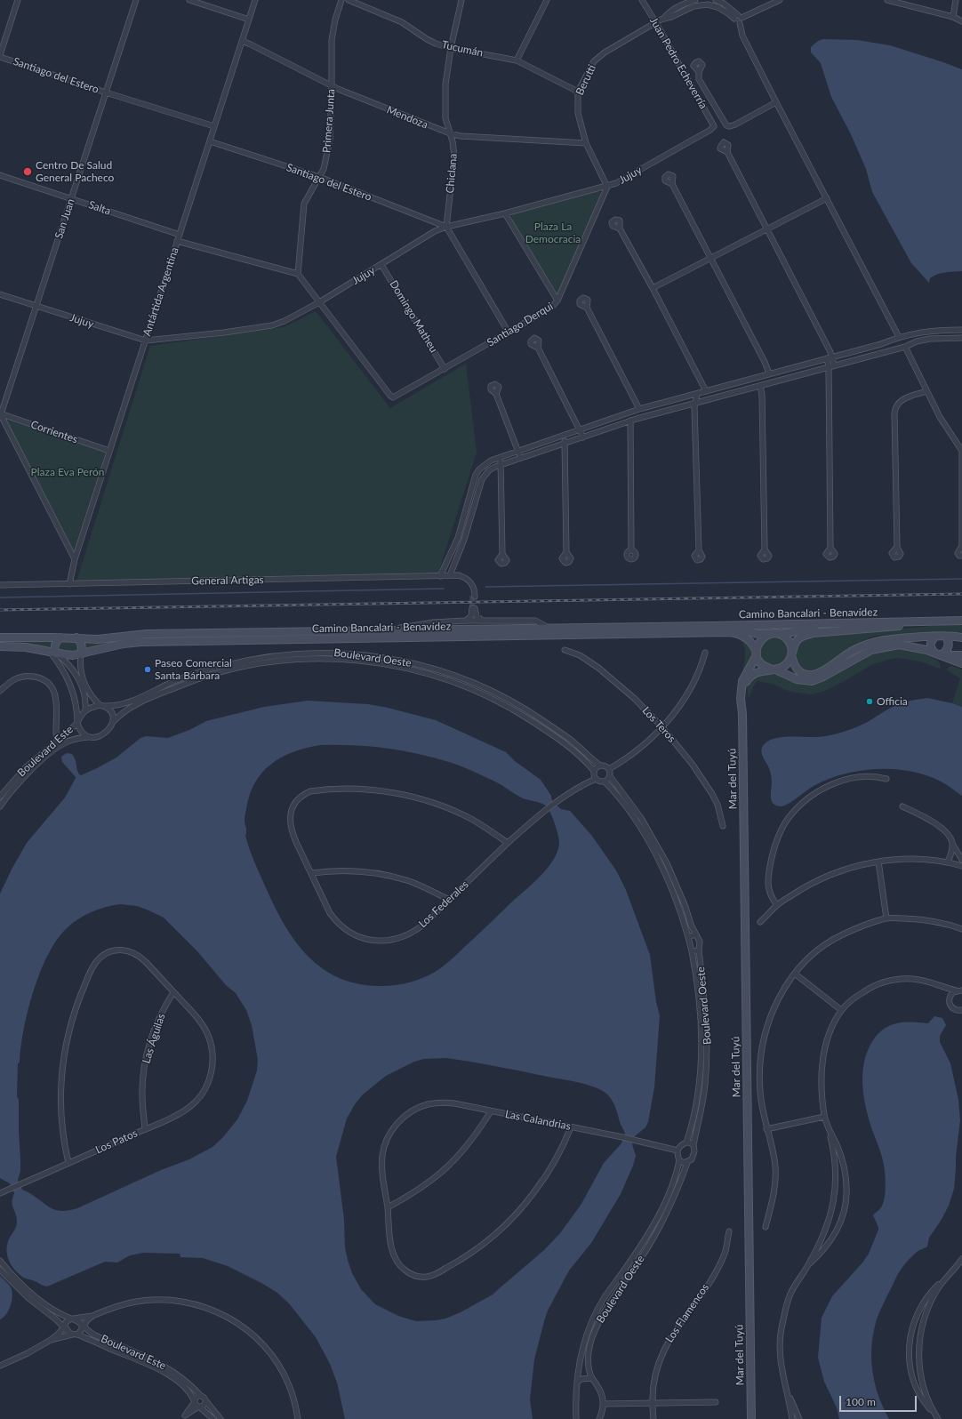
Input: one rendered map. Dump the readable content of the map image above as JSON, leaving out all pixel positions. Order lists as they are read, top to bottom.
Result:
{
  "streets": {
    "main road": ["Camino Bancalari - Benavídez", "Mar del Tuyú"],
    "street": [
      "Tucumán",
      "Juan Pedro Echeverría",
      "Santiago del Estero",
      "Berutti",
      "Mendoza",
      "Primera Junta",
      "Chiclana",
      "Jujuy",
      "Salta",
      "San Juan",
      "Antártida Argentina",
      "Domingo Matheu",
      "Santiago Derqui",
      "Corrientes",
      "General Artigas",
      "Boulevard Oeste",
      "Los Teros",
      "Boulevard Este",
      "Los Federales",
      "Las Águilas",
      "Las Calandrias",
      "Los Patos",
      "Los Flamencos"
    ]
  },
  "crossings": [
    ["Tucumán", "Berutti"],
    ["Tucumán", "Chiclana"],
    ["Juan Pedro Echeverría", "Berutti"],
    ["Juan Pedro Echeverría", "Jujuy"],
    ["Santiago del Estero", "Primera Junta"],
    ["Santiago del Estero", "Chiclana"],
    ["Santiago del Estero", "Jujuy"],
    ["Santiago del Estero", "San Juan"],
    ["Santiago del Estero", "Antártida Argentina"],
    ["Berutti", "Mendoza"],
    ["Berutti", "Jujuy"],
    ["Berutti", "Santiago Derqui"],
    ["Mendoza", "Primera Junta"],
    ["Mendoza", "Chiclana"],
    ["Mendoza", "Antártida Argentina"],
    ["Chiclana", "Jujuy"],
    ["Jujuy", "San Juan"],
    ["Jujuy", "Antártida Argentina"],
    ["Jujuy", "Domingo Matheu"],
    ["Jujuy", "Santiago Derqui"],
    ["Salta", "San Juan"],
    ["Salta", "Antártida Argentina"],
    ["San Juan", "Corrientes"],
    ["Antártida Argentina", "Corrientes"],
    ["Antártida Argentina", "General Artigas"],
    ["Domingo Matheu", "Santiago Derqui"],
    ["Boulevard Oeste", "Boulevard Este"],
    ["Boulevard Oeste", "Los Federales"],
    ["Boulevard Oeste", "Las Calandrias"],
    ["Las Águilas", "Los Patos"]
  ],
  "parks": ["Plaza La Democracia", "Plaza Eva Perón"],
  "places": ["Centro De Salud General Pacheco", "Paseo Comercial Santa Bárbara", "Officia"],
  "scale_bar": "100 m"
}
